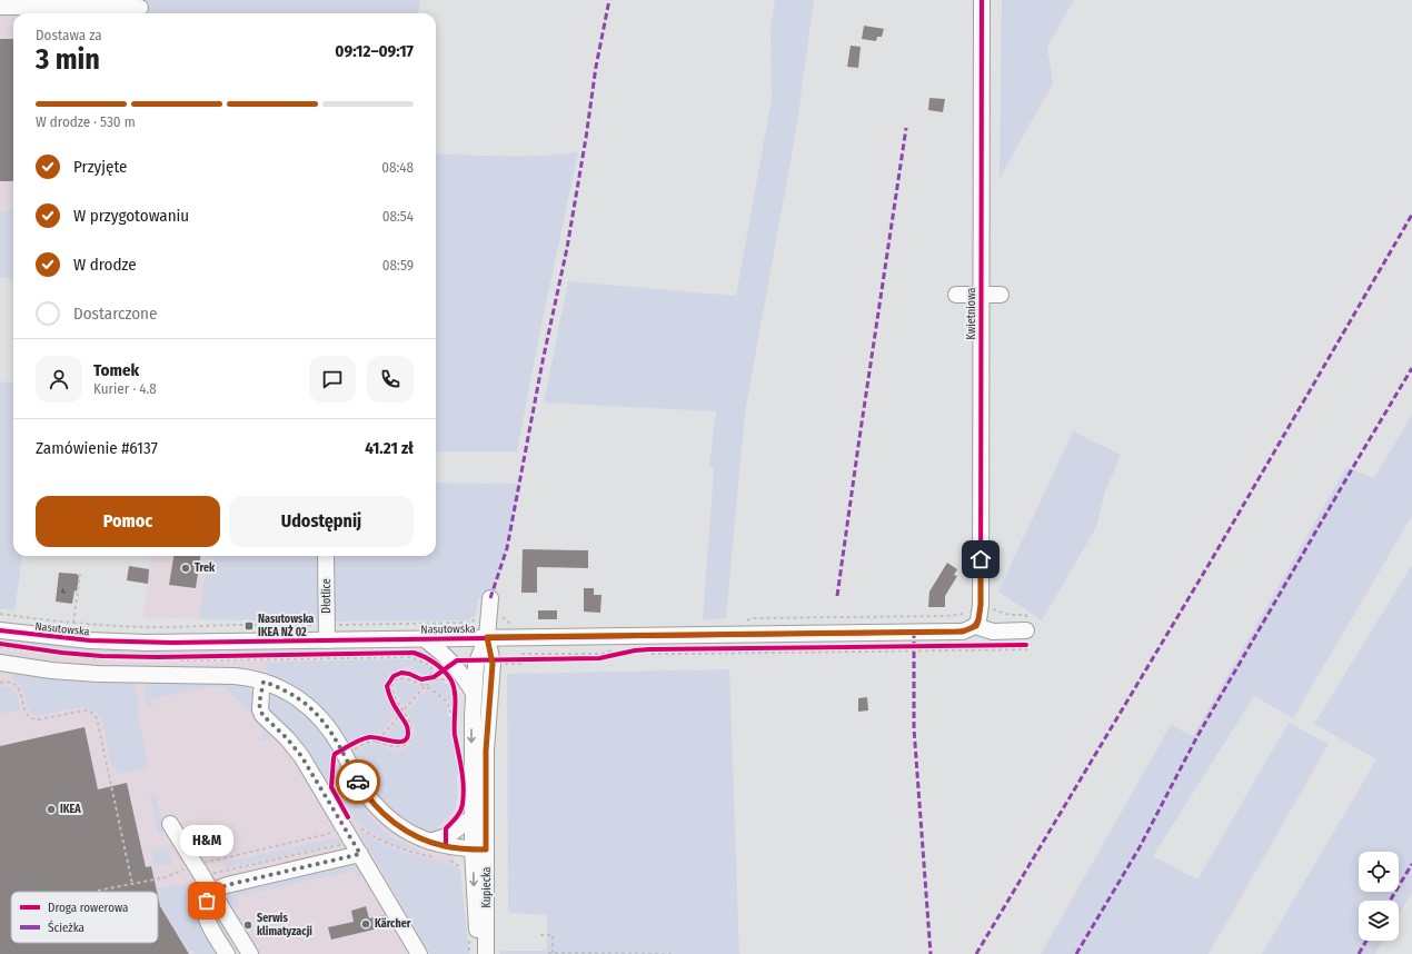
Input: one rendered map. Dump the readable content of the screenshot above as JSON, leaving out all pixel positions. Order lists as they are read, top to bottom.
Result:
{
  "streets": {
    "street": [
      "Kwietniowa",
      "Dłotlice",
      "Nasutowska",
      "Kupiecka"
    ]
  },
  "crossings": [
    ["Kwietniowa", "Nasutowska"],
    ["Dłotlice", "Nasutowska"],
    ["Nasutowska", "Kupiecka"]
  ],
  "places": {
    "other": [
      "Trek",
      "IKEA",
      "H&M",
      "Kärcher",
      "Serwis klimatyzacji"
    ],
    "transit": ["Nasutowska IKEA NŻ 02"]
  },
  "house_numbers": ["4"],
  "legend": ["Droga rowerowa", "Ścieżka"],
  "page": {
    "heading": ["3 min", "Dostawa za", "09:12–09:17"],
    "panel": [
      "Tomek",
      "Kurier · 4.8",
      "Zamówienie #6137",
      "41.21 zł"
    ],
    "bar": "W drodze · 530 m",
    "list": [
      ["Przyjęte", "08:48"],
      ["W przygotowaniu", "08:54"],
      ["W drodze", "08:59"],
      "Dostarczone"
    ],
    "buttons": ["Pomoc", "Udostępnij"],
    "bubble": "H&M"
  }
}
